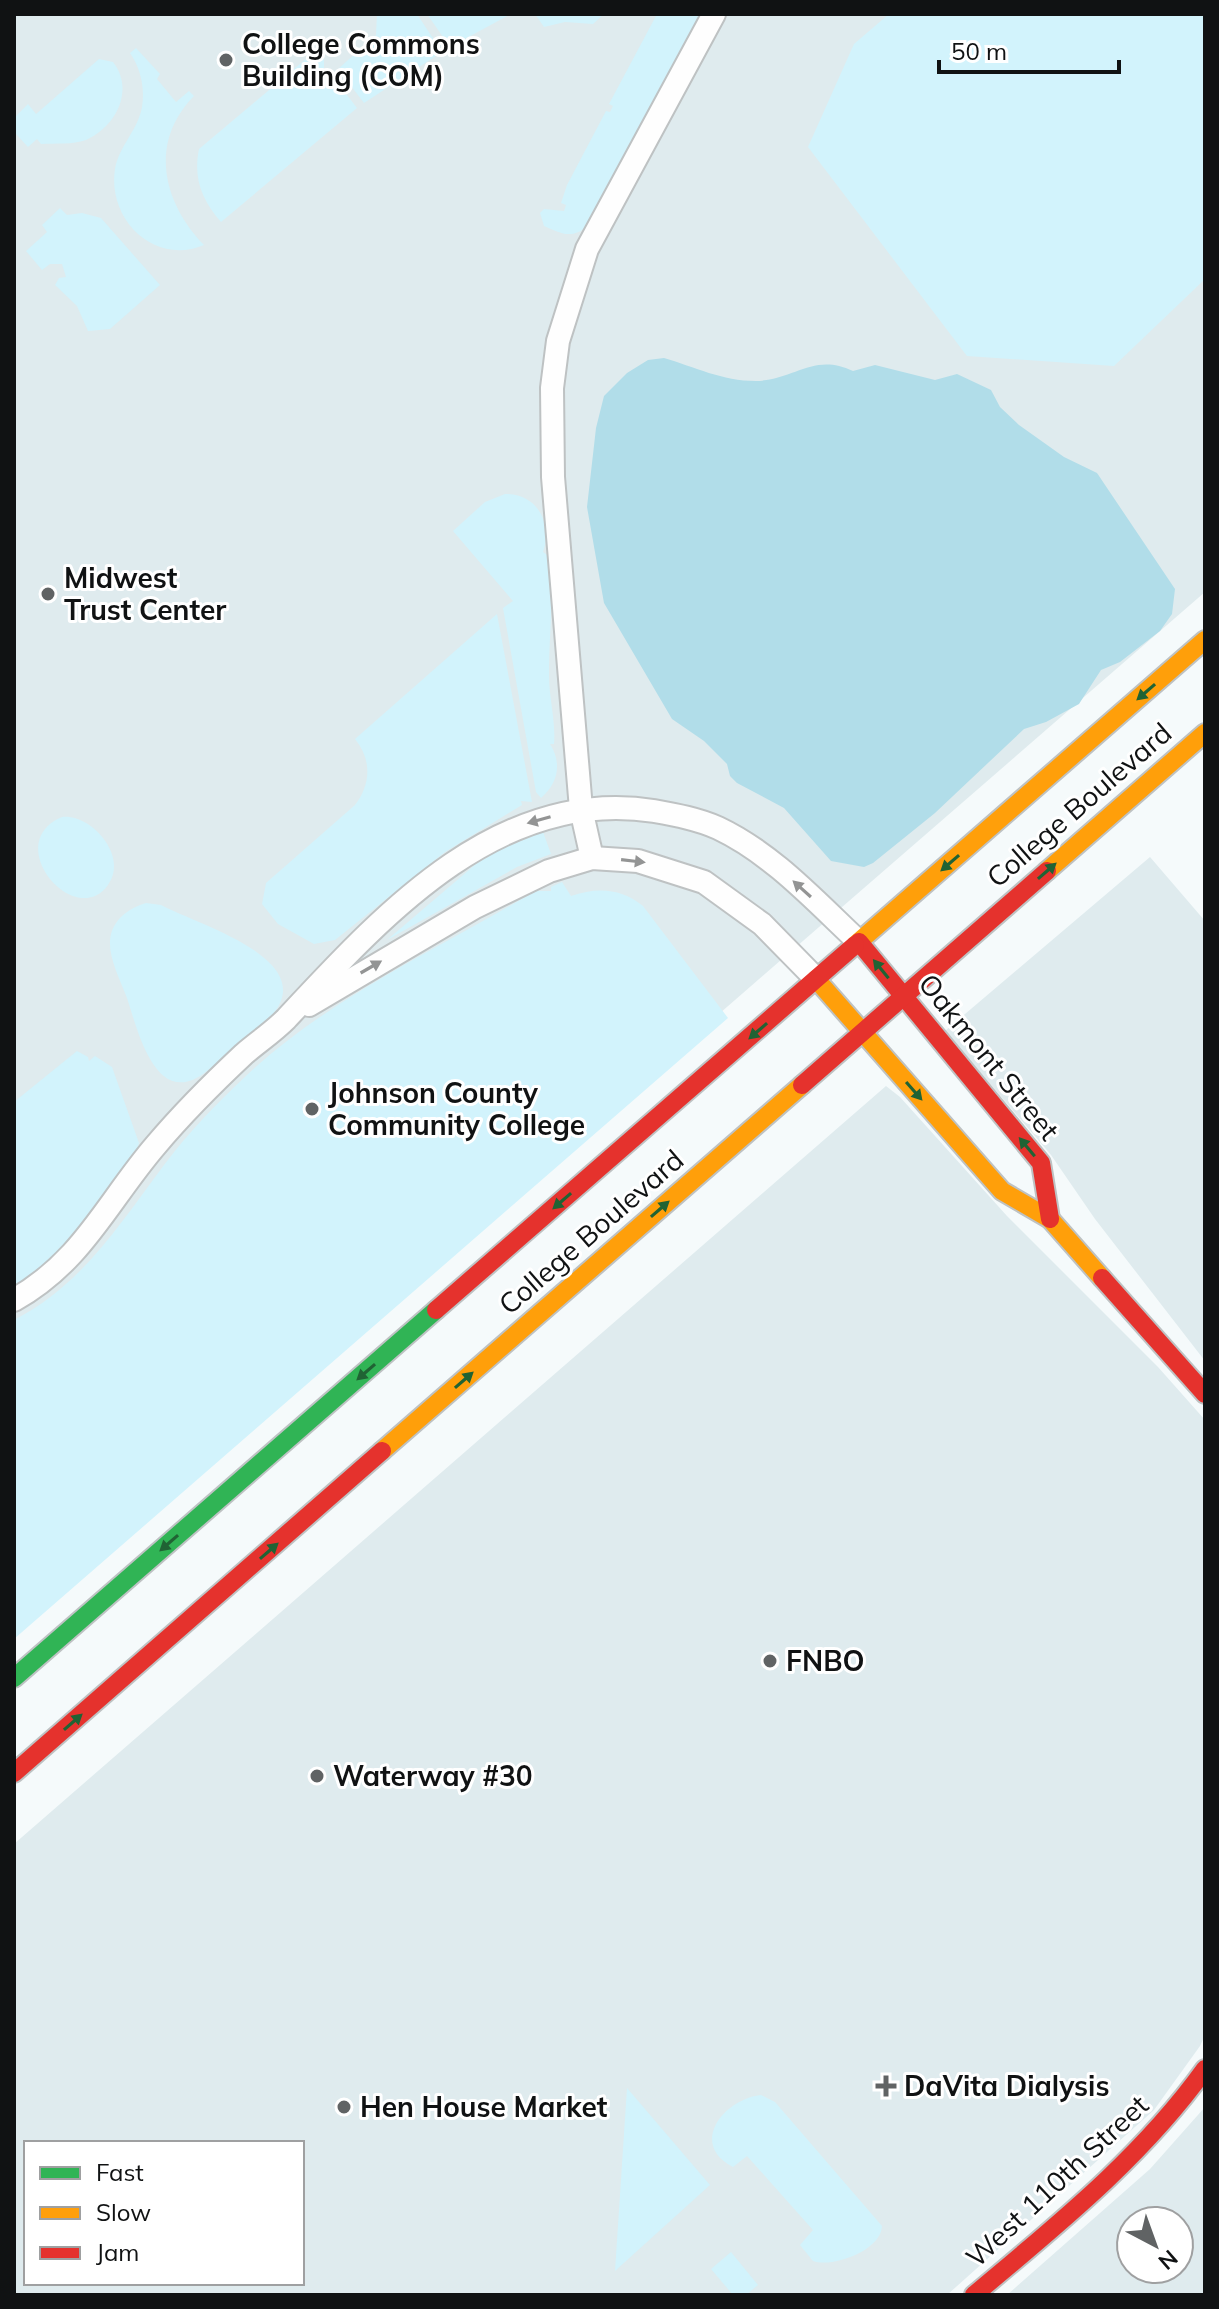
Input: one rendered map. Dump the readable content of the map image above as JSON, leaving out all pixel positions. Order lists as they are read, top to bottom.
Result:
{
  "streets": {
    "main road": ["College Boulevard", "Oakmont Street", "West 110th Street"]
  },
  "crossings": [
    ["College Boulevard", "Oakmont Street"]
  ],
  "places": {
    "other": [
      "College Commons Building (COM)",
      "Midwest Trust Center",
      "Johnson County Community College",
      "FNBO",
      "Waterway #30",
      "Hen House Market"
    ],
    "health": ["DaVita Dialysis"]
  },
  "legend": ["Fast", "Slow", "Jam"],
  "scale_bar": "50 m",
  "north": "bottom right"
}
